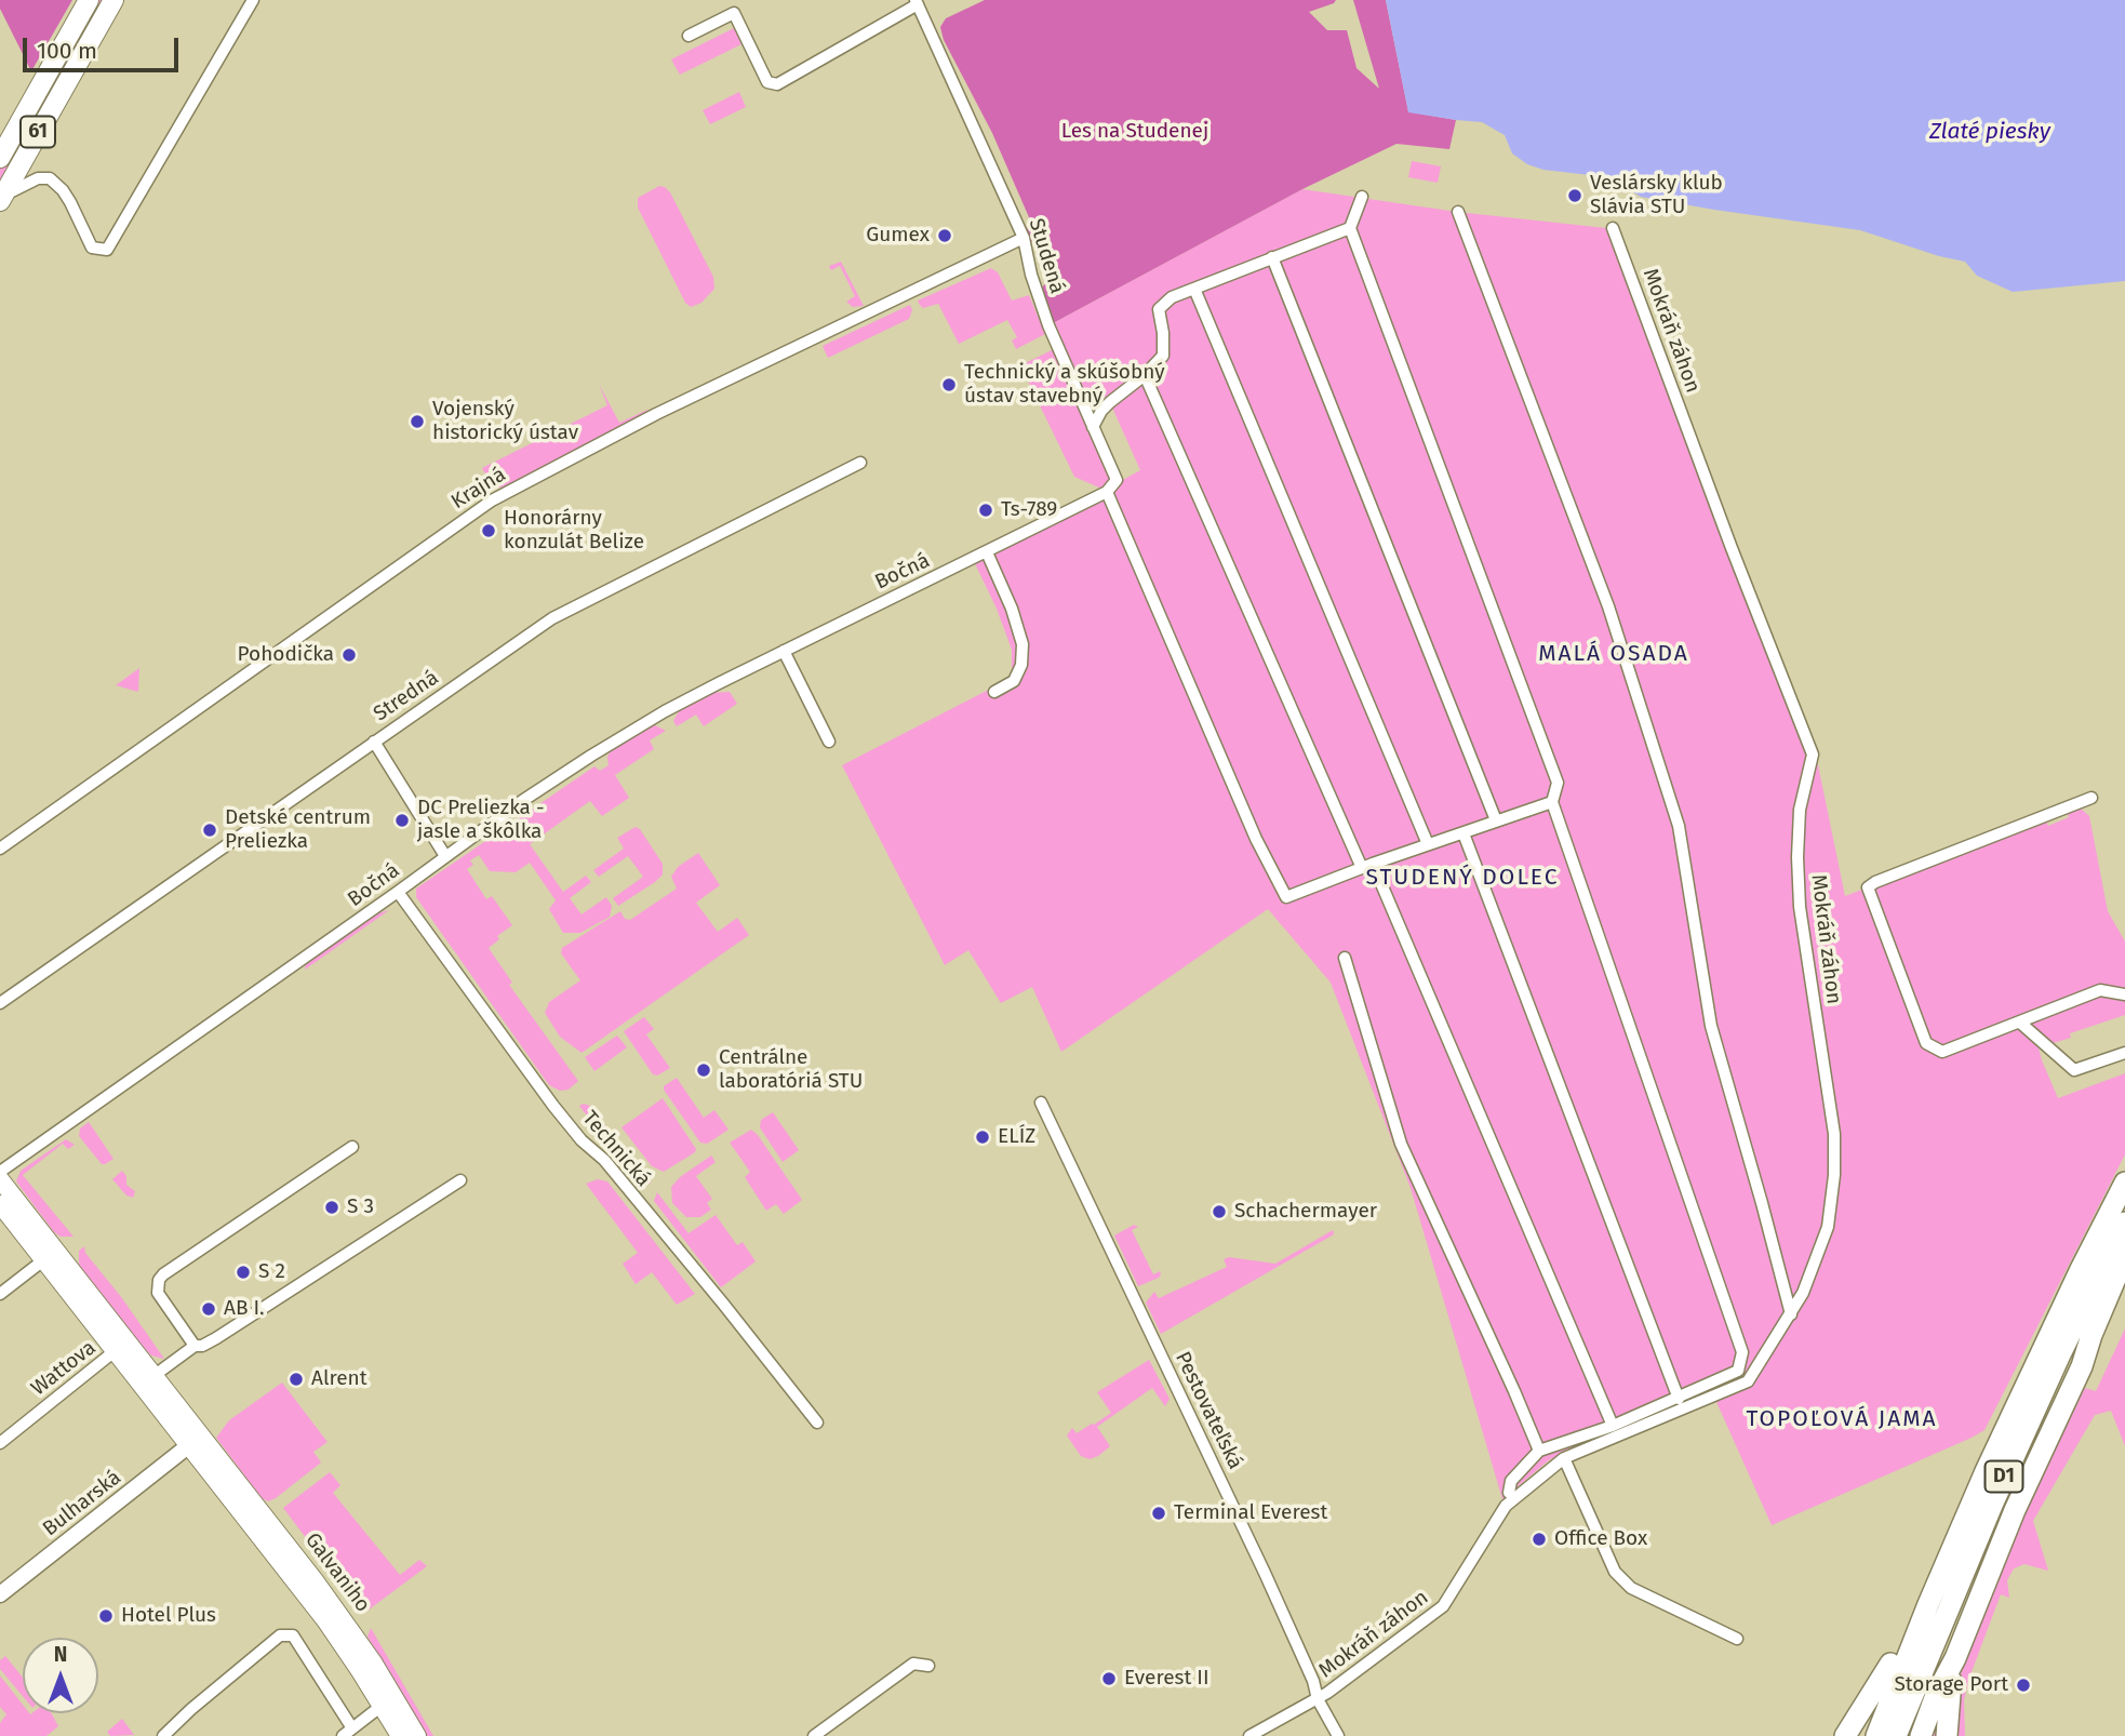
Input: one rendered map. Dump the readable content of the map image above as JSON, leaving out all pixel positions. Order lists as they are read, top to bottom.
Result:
{
  "streets": {
    "highway": ["D1"],
    "main road": ["61", "Galvaniho"],
    "street": [
      "Studená",
      "Mokráň záhon",
      "Krajná",
      "Bočná",
      "Stredná",
      "Technická",
      "Wattova",
      "Pestovateľská",
      "Bulharská"
    ]
  },
  "crossings": [
    ["Studená", "Krajná"],
    ["Studená", "Bočná"],
    ["Mokráň záhon", "Pestovateľská"],
    ["Bočná", "Technická"],
    ["Wattova", "Galvaniho"],
    ["Bulharská", "Galvaniho"]
  ],
  "districts": ["MALÁ OSADA", "STUDENÝ DOLEC", "TOPOĽOVÁ JAMA"],
  "water": ["Zlaté piesky"],
  "parks": ["Les na Studenej"],
  "places": [
    "Veslársky klub Slávia STU",
    "Gumex",
    "Technický a skúšobný ústav stavebný",
    "Vojenský historický ústav",
    "Ts-789",
    "Honorárny konzulát Belize",
    "Pohodička",
    "DC Preliezka - jasle a škôlka",
    "Detské centrum Preliezka",
    "Centrálne laboratóriá STU",
    "ELÍZ",
    "S 3",
    "Schachermayer",
    "S 2",
    "AB I.",
    "Alrent",
    "Terminal Everest",
    "Office Box",
    "Hotel Plus",
    "Everest II",
    "Storage Port"
  ],
  "scale_bar": "100 m",
  "north": "top"
}
